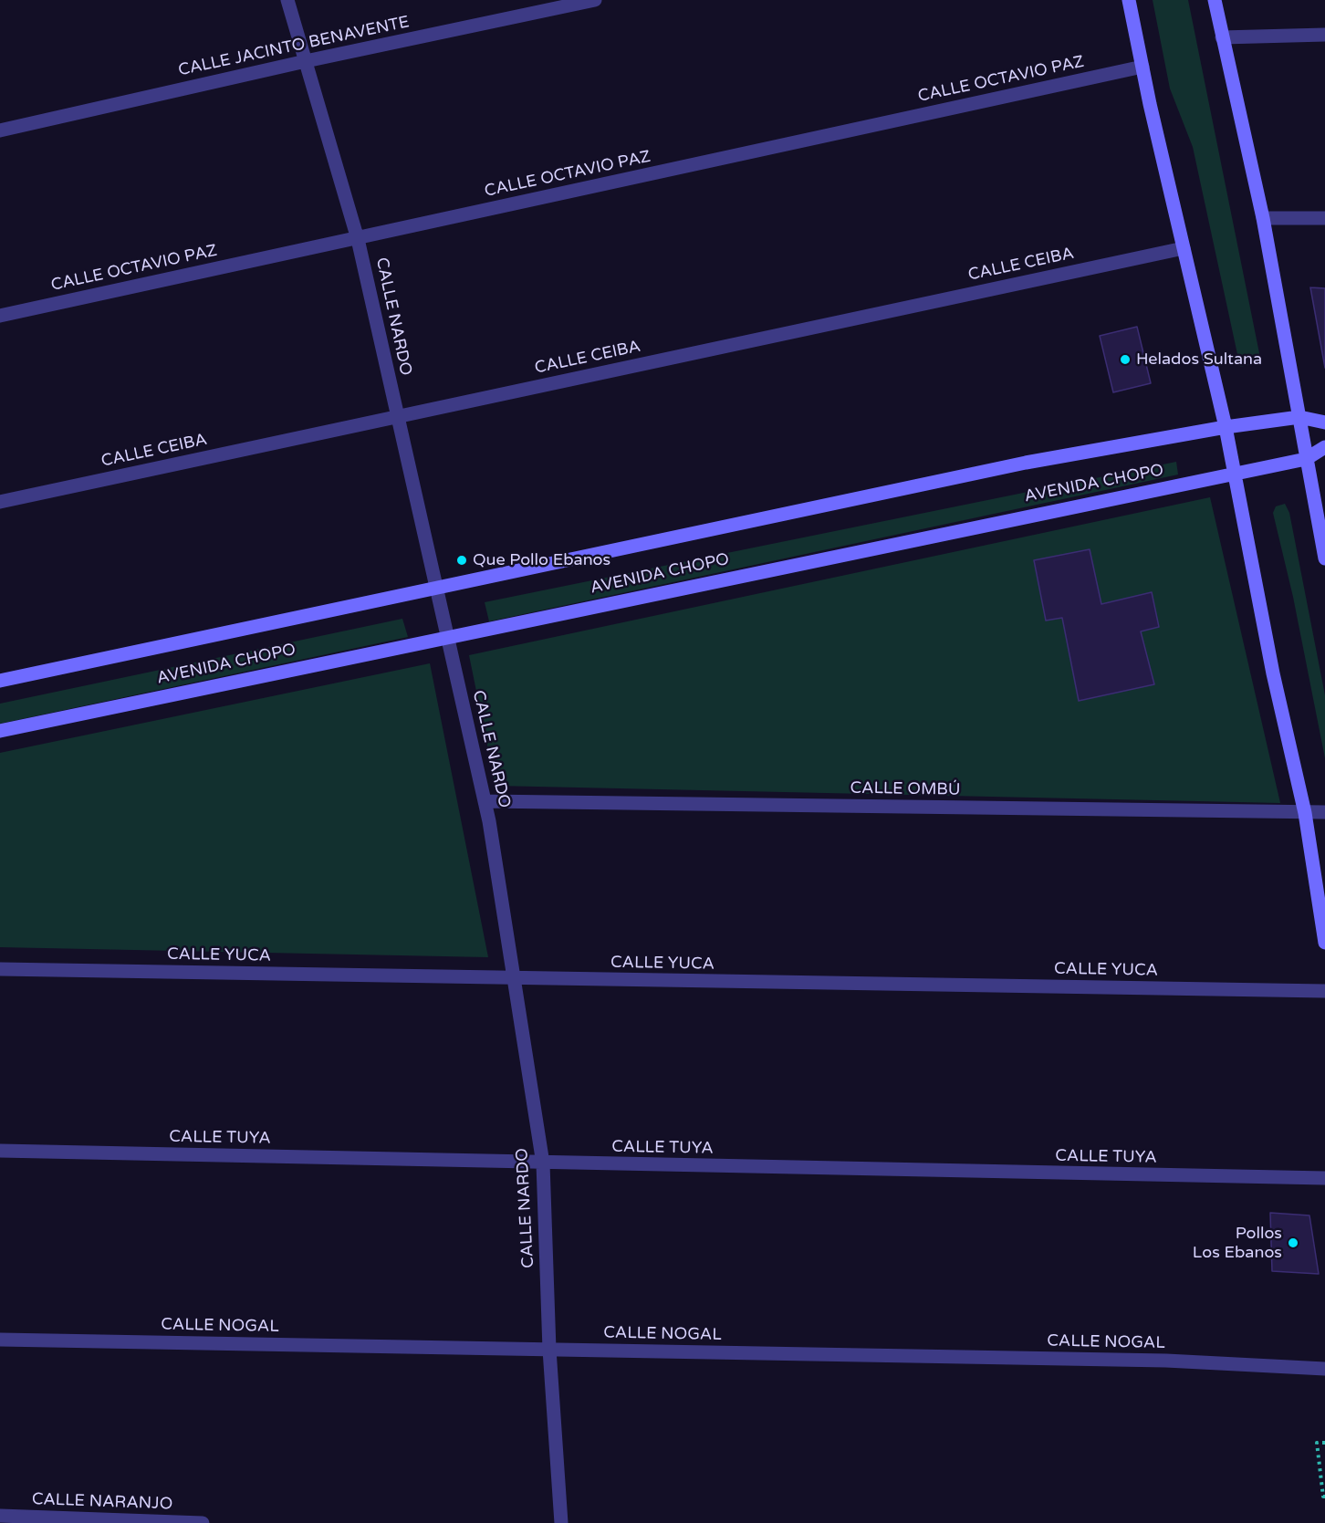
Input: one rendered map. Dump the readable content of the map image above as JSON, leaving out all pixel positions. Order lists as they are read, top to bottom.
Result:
{
  "streets": {
    "street": [
      "CALLE JACINTO BENAVENTE",
      "CALLE OCTAVIO PAZ",
      "CALLE CEIBA",
      "CALLE NARDO",
      "AVENIDA CHOPO",
      "CALLE OMBÚ",
      "CALLE YUCA",
      "CALLE TUYA",
      "CALLE NOGAL",
      "CALLE NARANJO"
    ]
  },
  "crossings": [
    ["CALLE JACINTO BENAVENTE", "CALLE NARDO"],
    ["CALLE OCTAVIO PAZ", "CALLE NARDO"],
    ["CALLE CEIBA", "CALLE NARDO"],
    ["CALLE NARDO", "AVENIDA CHOPO"],
    ["CALLE NARDO", "CALLE OMBÚ"],
    ["CALLE NARDO", "CALLE YUCA"],
    ["CALLE NARDO", "CALLE TUYA"],
    ["CALLE NARDO", "CALLE NOGAL"]
  ],
  "places": ["Helados Sultana", "Que Pollo Ebanos", "Pollos Los Ebanos"]
}
